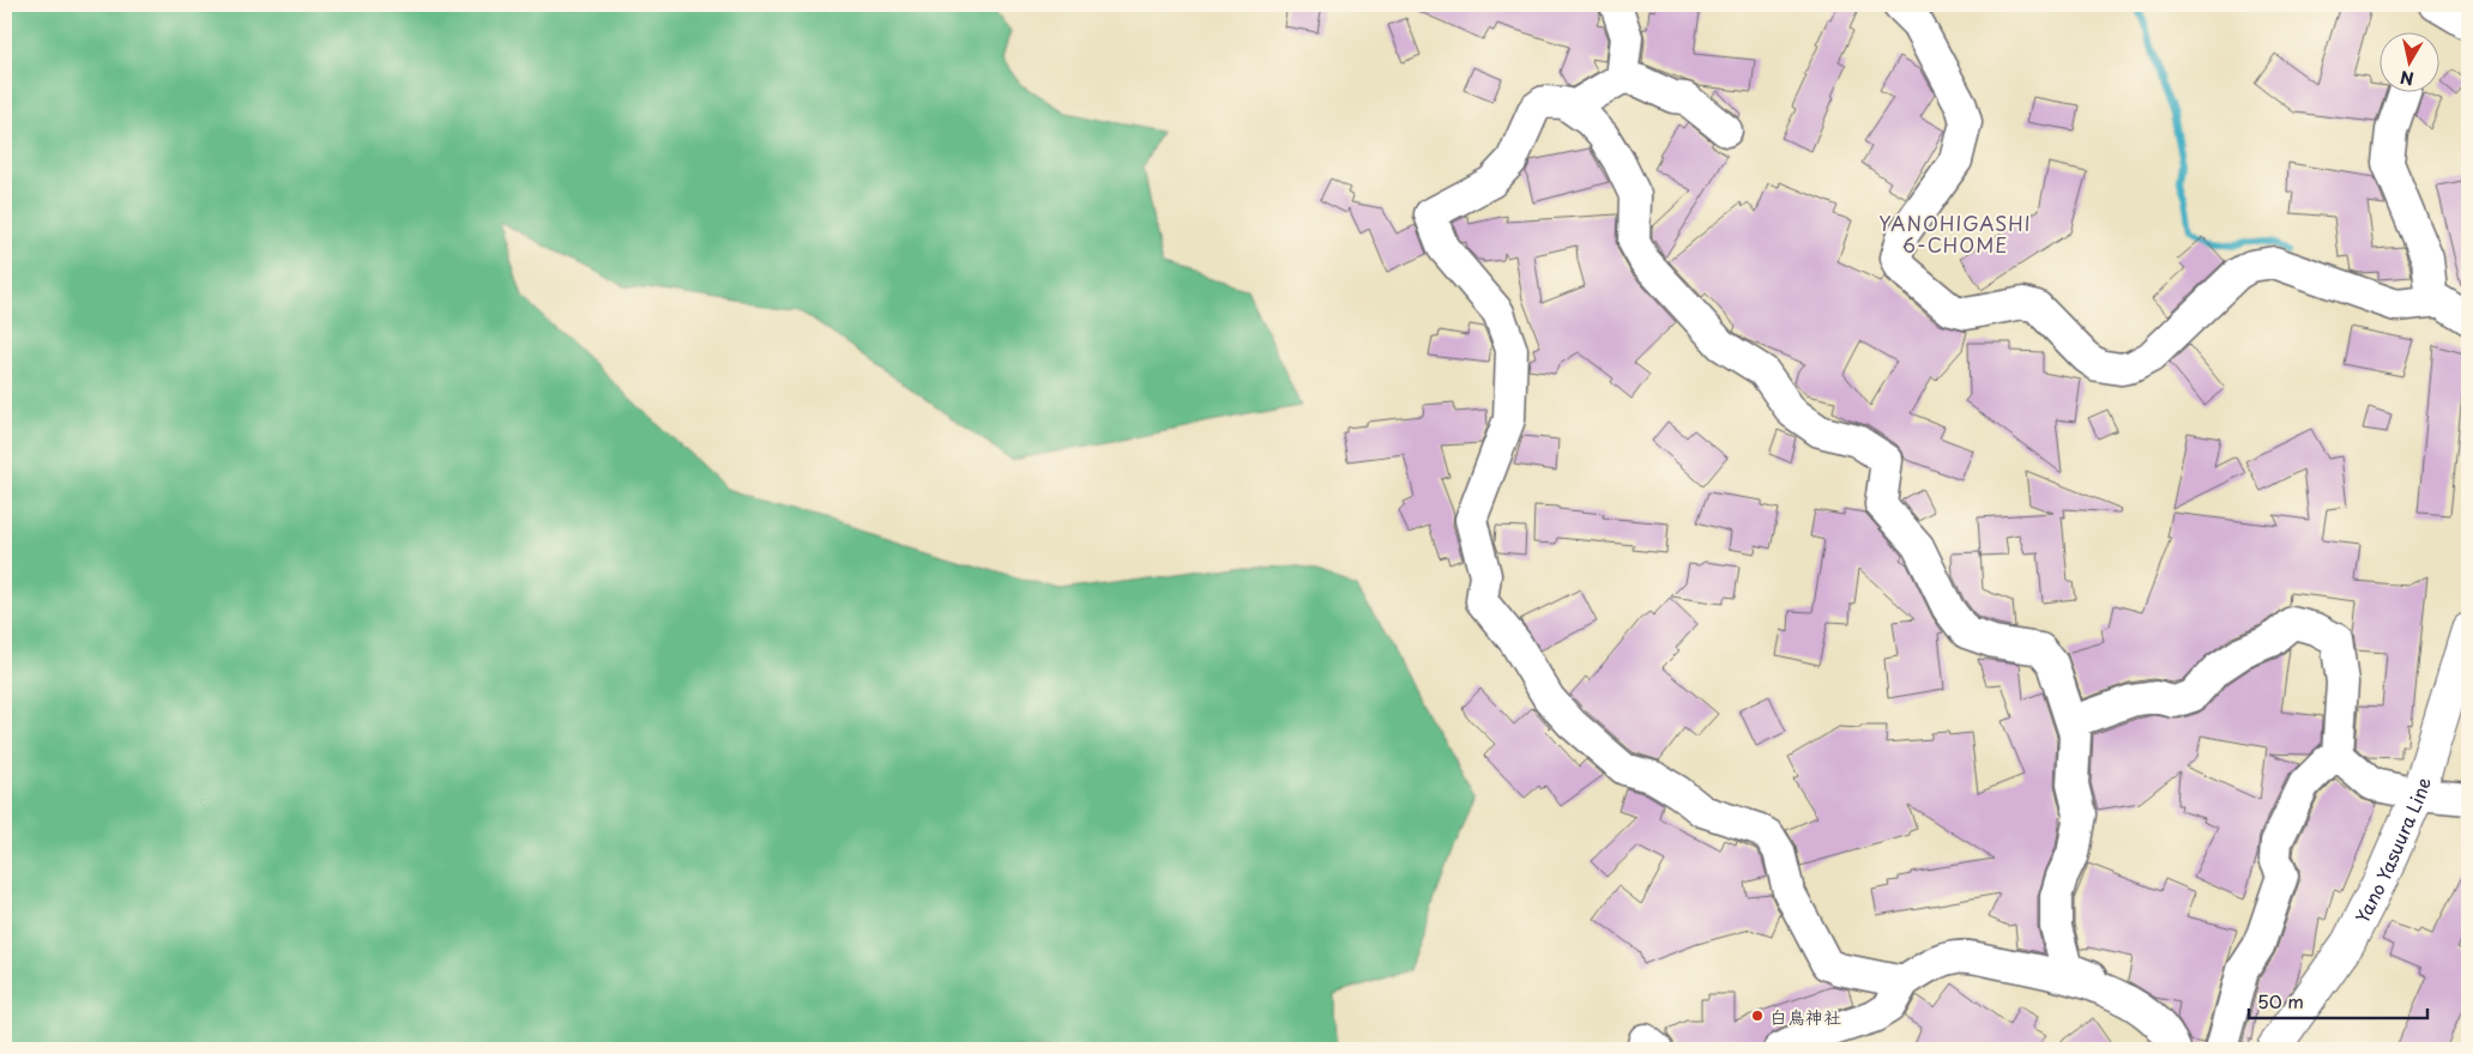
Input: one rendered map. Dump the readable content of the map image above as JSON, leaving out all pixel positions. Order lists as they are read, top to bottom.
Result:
{
  "streets": {
    "main road": ["Yano Yasuura Line"]
  },
  "districts": ["YANOHIGASHI 6-CHOME"],
  "places": ["白鳥神社"],
  "scale_bar": "50 m",
  "north": "bottom"
}
